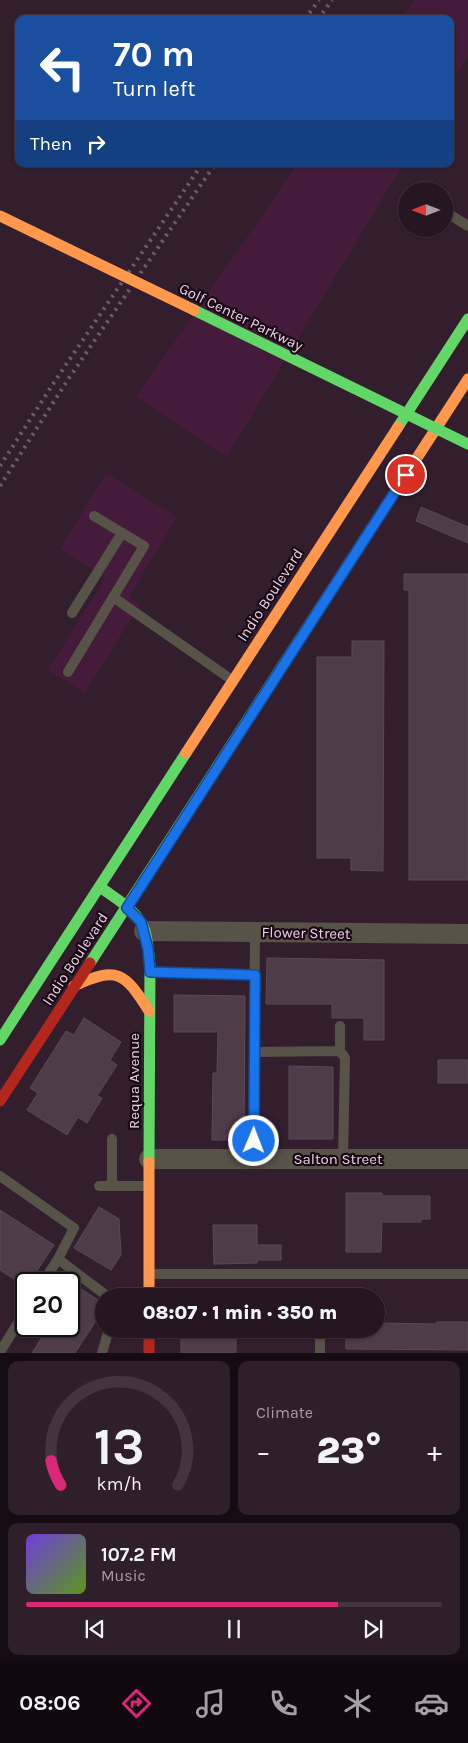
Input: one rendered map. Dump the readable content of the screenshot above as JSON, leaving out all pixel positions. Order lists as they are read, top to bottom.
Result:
{
  "streets": {
    "main road": ["Golf Center Parkway", "Indio Boulevard", "Requa Avenue"],
    "street": ["Flower Street", "Salton Street"]
  },
  "crossings": [
    ["Indio Boulevard", "Requa Avenue"],
    ["Flower Street", "Requa Avenue"],
    ["Requa Avenue", "Salton Street"]
  ],
  "north": "left",
  "page": {
    "turn": ["70 m", "Turn left"],
    "then": "Then",
    "limit": "20",
    "trip": "08:07 · 1 min · 350 m",
    "tile": "Climate",
    "heat": ["−", "23°", "+"],
    "song": ["107.2 FM", "Music"],
    "tabs": "08:06",
    "gauge": ["13", "km/h"]
  }
}
